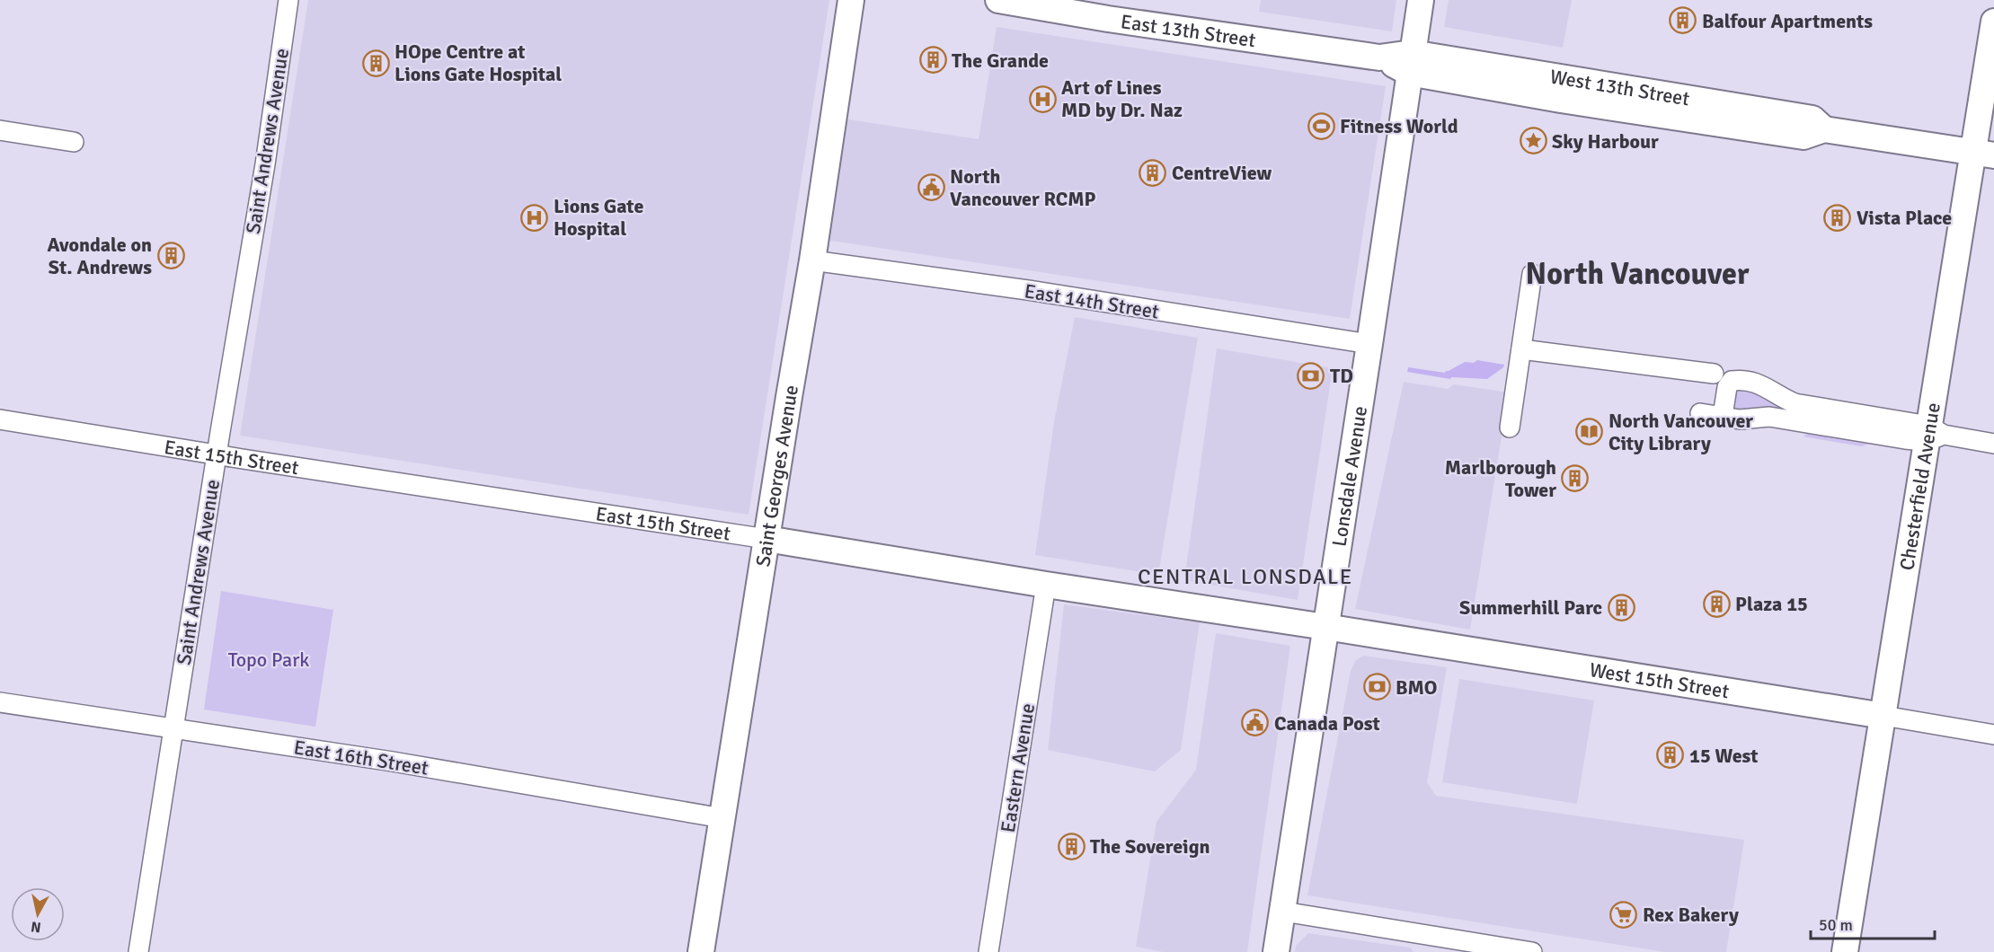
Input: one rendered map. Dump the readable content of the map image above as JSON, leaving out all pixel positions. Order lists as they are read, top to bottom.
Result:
{
  "streets": {
    "street": [
      "East 13th Street",
      "West 13th Street",
      "Saint Andrews Avenue",
      "East 14th Street",
      "East 15th Street",
      "Saint Georges Avenue",
      "Lonsdale Avenue",
      "Chesterfield Avenue",
      "West 15th Street",
      "East 16th Street",
      "Eastern Avenue"
    ]
  },
  "crossings": [
    ["East 13th Street", "West 13th Street"],
    ["East 13th Street", "Lonsdale Avenue"],
    ["West 13th Street", "Lonsdale Avenue"],
    ["West 13th Street", "Chesterfield Avenue"],
    ["Saint Andrews Avenue", "East 15th Street"],
    ["Saint Andrews Avenue", "East 16th Street"],
    ["East 14th Street", "Saint Georges Avenue"],
    ["East 14th Street", "Lonsdale Avenue"],
    ["East 15th Street", "Saint Georges Avenue"],
    ["East 15th Street", "Lonsdale Avenue"],
    ["East 15th Street", "West 15th Street"],
    ["East 15th Street", "Eastern Avenue"],
    ["Saint Georges Avenue", "East 16th Street"],
    ["Lonsdale Avenue", "West 15th Street"],
    ["Chesterfield Avenue", "West 15th Street"]
  ],
  "districts": ["North Vancouver", "CENTRAL LONSDALE"],
  "parks": ["Topo Park"],
  "places": {
    "building": [
      "Balfour Apartments",
      "The Grande",
      "HOpe Centre at Lions Gate Hospital",
      "CentreView",
      "Vista Place",
      "Avondale on St. Andrews",
      "Marlborough Tower",
      "Plaza 15",
      "Summerhill Parc",
      "15 West",
      "The Sovereign"
    ],
    "hospital": ["Art of Lines MD by Dr. Naz", "Lions Gate Hospital"],
    "sports": ["Fitness World"],
    "place": ["Sky Harbour"],
    "public building": ["North Vancouver RCMP", "Canada Post"],
    "bank": ["TD", "BMO"],
    "library": ["North Vancouver City Library"],
    "supermarket": ["Rex Bakery"]
  },
  "scale_bar": "50 m",
  "north": "bottom"
}
